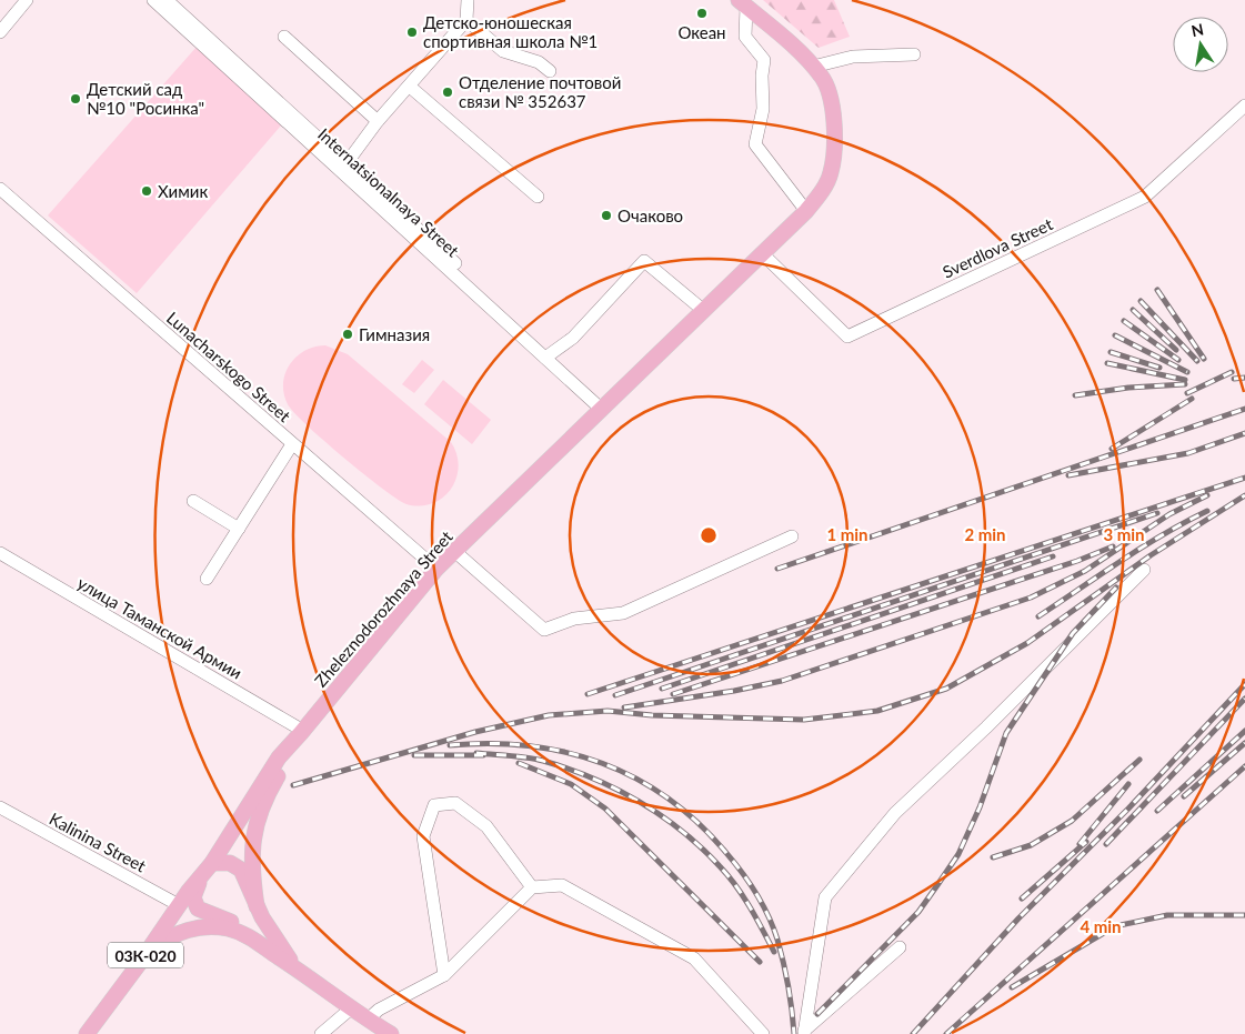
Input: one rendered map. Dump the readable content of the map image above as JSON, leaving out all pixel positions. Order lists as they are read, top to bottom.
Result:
{
  "streets": {
    "main road": ["Zheleznodorozhnaya Street", "03К-020"],
    "street": [
      "Internatsionalnaya Street",
      "Sverdlova Street",
      "Lunacharskogo Street",
      "улица Таманской Армии",
      "Kalinina Street"
    ]
  },
  "crossings": [
    ["Internatsionalnaya Street", "Zheleznodorozhnaya Street"],
    ["Sverdlova Street", "Zheleznodorozhnaya Street"],
    ["Lunacharskogo Street", "Zheleznodorozhnaya Street"],
    ["Zheleznodorozhnaya Street", "улица Таманской Армии"],
    ["Zheleznodorozhnaya Street", "Kalinina Street"]
  ],
  "places": [
    "Океан",
    "Детско-юношеская спортивная школа №1",
    "Отделение почтовой связи № 352637",
    "Детский сад №10 \"Росинка\"",
    "Химик",
    "Очаково",
    "Гимназия"
  ],
  "north": "top",
  "rings": [
    "1 min",
    "2 min",
    "3 min",
    "4 min"
  ]
}
